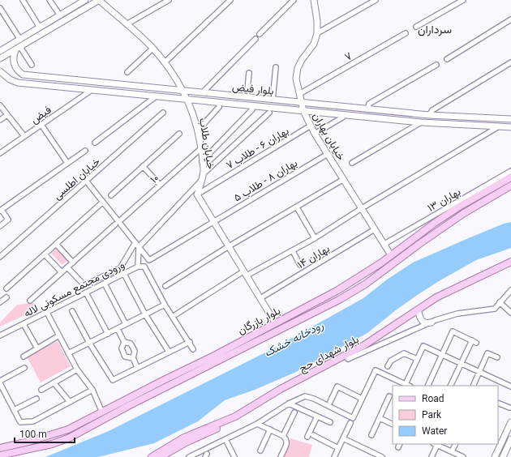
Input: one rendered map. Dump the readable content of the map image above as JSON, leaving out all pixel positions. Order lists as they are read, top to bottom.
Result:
{
  "streets": {
    "main road": ["بلوار بازرگان", "بلوار شهدای حج"],
    "street": [
      "۷",
      "بلوار فیض",
      "فیض",
      "خیابان بهاران",
      "خیابان طلاب",
      "بهاران ۶ - طلاب ۷",
      "خيابان اطلسى",
      "۱۰",
      "بهاران ۸ - طلاب ۵",
      "بهاران ۱۳",
      "بهاران ۱۴",
      "ورودی مجتمع مسکونی لاله"
    ]
  },
  "crossings": [
    ["۷", "خیابان بهاران"],
    ["بلوار فیض", "فیض"],
    ["بلوار فیض", "خیابان بهاران"],
    ["بلوار فیض", "خیابان طلاب"],
    ["خیابان بهاران", "بهاران ۶ - طلاب ۷"],
    ["خیابان بهاران", "بهاران ۸ - طلاب ۵"],
    ["خیابان بهاران", "بهاران ۱۳"],
    ["خیابان بهاران", "بهاران ۱۴"],
    ["خیابان بهاران", "بلوار بازرگان"],
    ["خیابان طلاب", "بهاران ۶ - طلاب ۷"],
    ["خیابان طلاب", "۱۰"],
    ["بهاران ۸ - طلاب ۵", "ورودی مجتمع مسکونی لاله"]
  ],
  "districts": ["سرداران"],
  "water": ["رودخانه خشک"],
  "legend": ["Road", "Park", "Water"],
  "scale_bar": "100 m"
}
